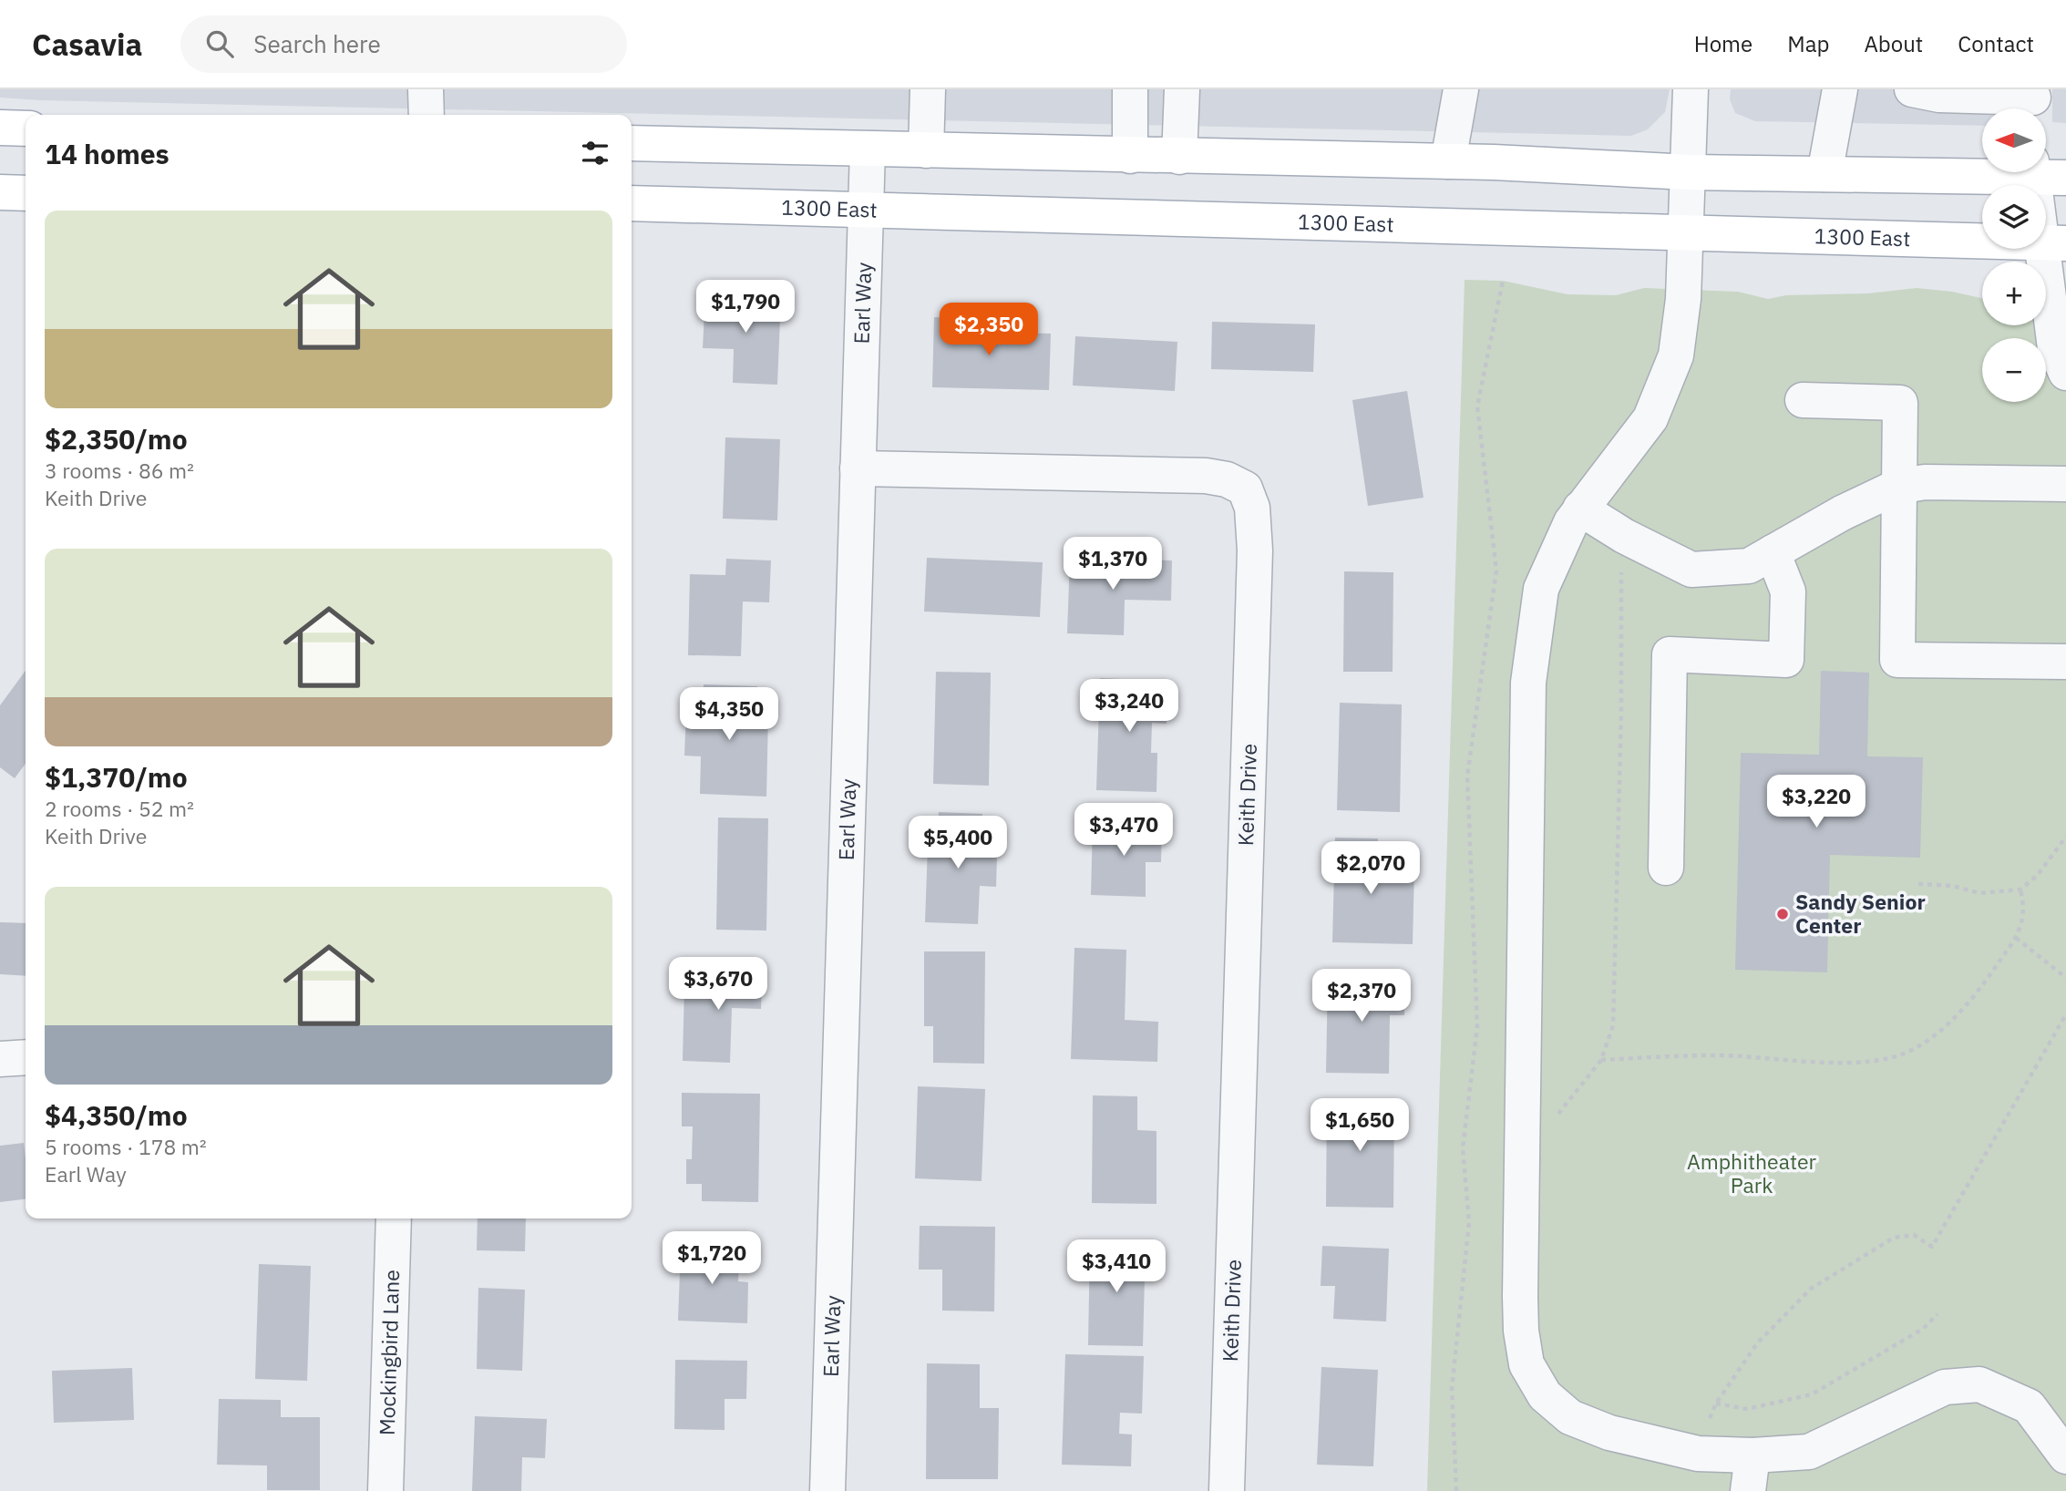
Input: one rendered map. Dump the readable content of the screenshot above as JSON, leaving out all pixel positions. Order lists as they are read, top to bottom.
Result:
{
  "streets": {
    "main road": ["1300 East"],
    "street": ["Earl Way", "Keith Drive", "Mockingbird Lane"]
  },
  "crossings": [
    ["1300 East", "Earl Way"],
    ["Earl Way", "Keith Drive"]
  ],
  "parks": ["Amphitheater Park"],
  "places": ["Sandy Senior Center"],
  "north": "left",
  "page": {
    "header": "Casavia",
    "search": "Search here",
    "nav": [
      "Home",
      "Map",
      "About",
      "Contact"
    ],
    "map_buttons": ["+", "−"],
    "heading": "14 homes",
    "list": [
      {
        "name": "$2,350/mo",
        "note": "3 rooms · 86 m² · Keith Drive"
      },
      {
        "name": "$1,370/mo",
        "note": "2 rooms · 52 m² · Keith Drive"
      },
      {
        "name": "$4,350/mo",
        "note": "5 rooms · 178 m² · Earl Way"
      }
    ],
    "price": [
      "$1,790",
      "$2,350",
      "$1,370",
      "$3,240",
      "$4,350",
      "$3,220",
      "$3,470",
      "$5,400",
      "$2,070",
      "$3,670",
      "$2,370",
      "$1,650",
      "$1,720",
      "$3,410"
    ]
  }
}
